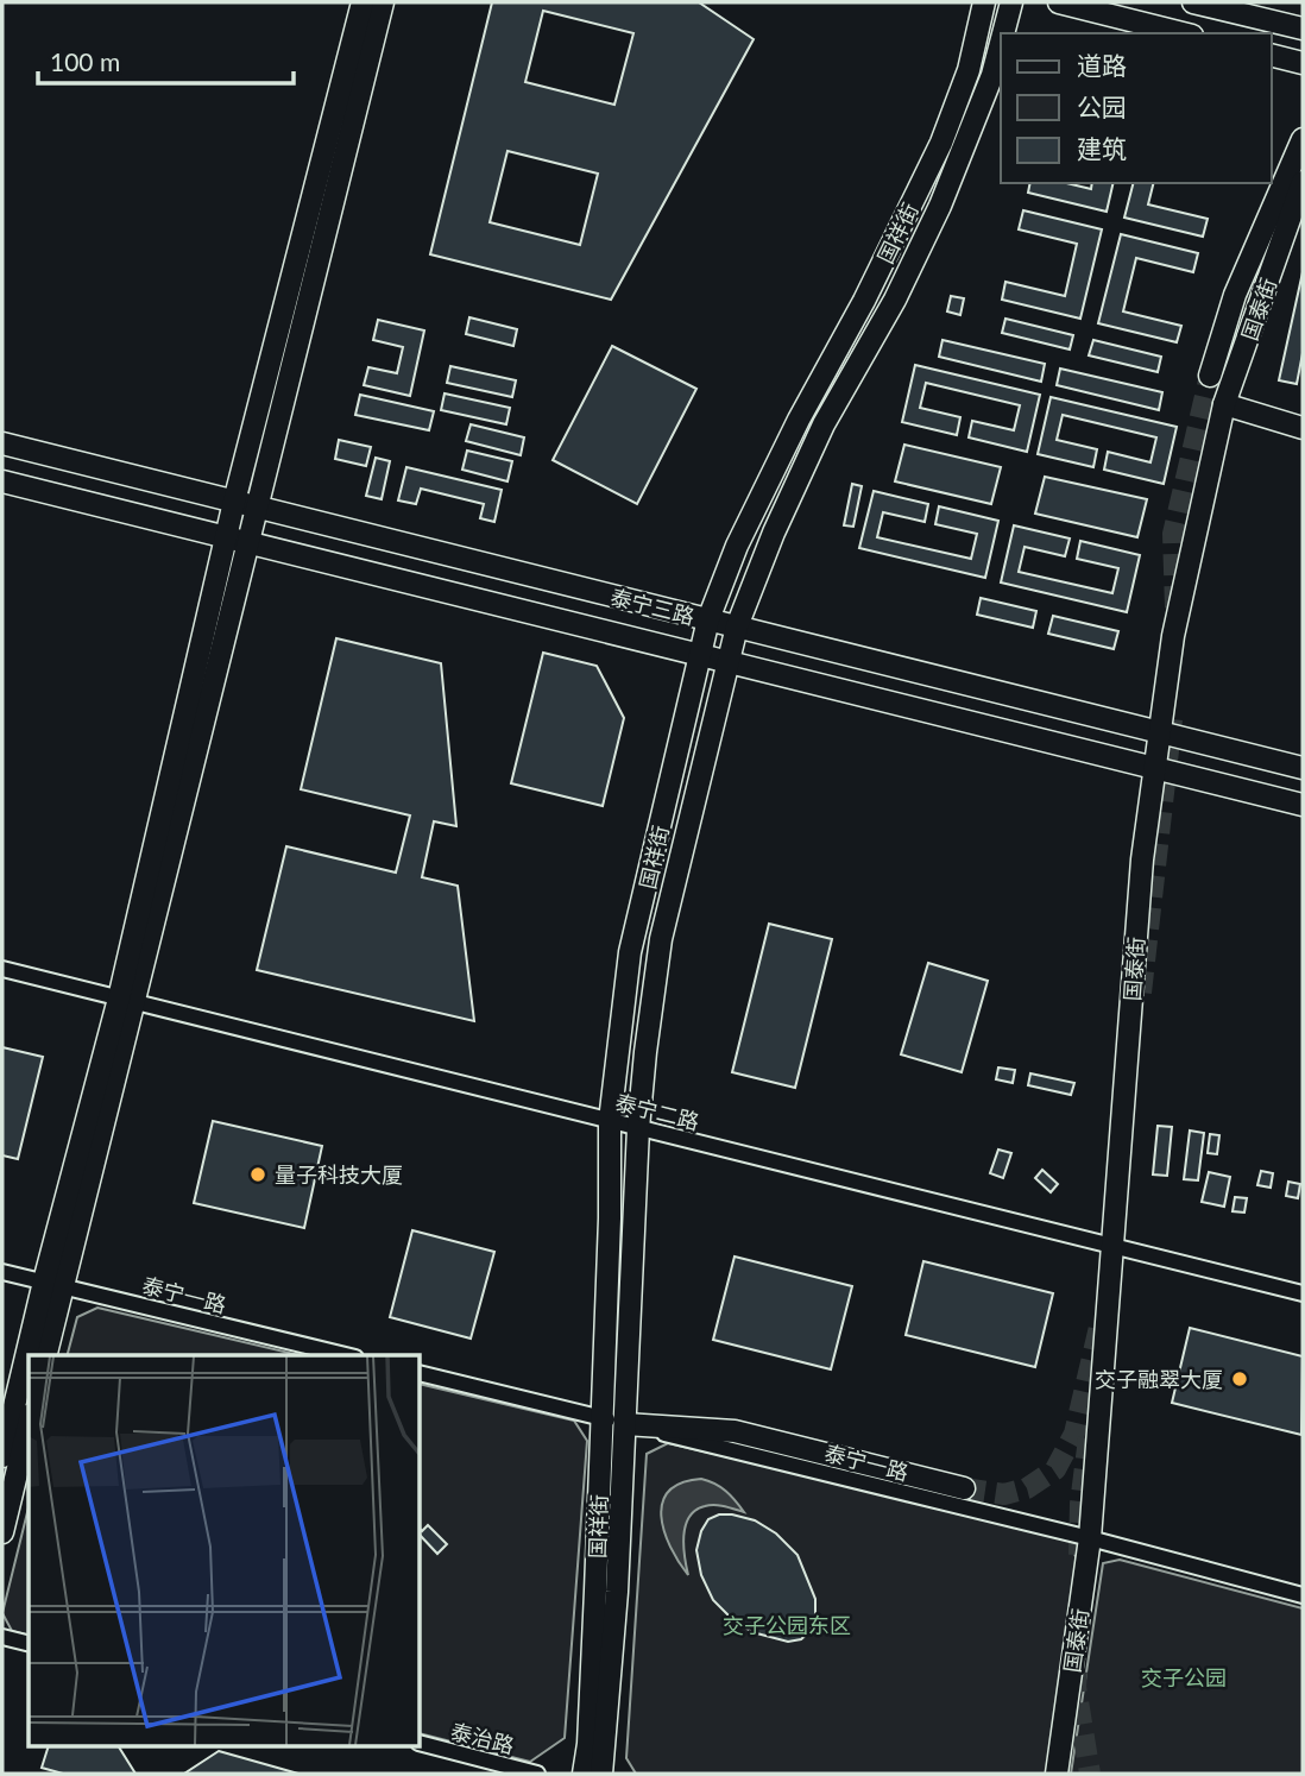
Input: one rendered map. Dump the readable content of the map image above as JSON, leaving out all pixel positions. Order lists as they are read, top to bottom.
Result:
{
  "streets": {
    "street": [
      "国祥街",
      "国泰街",
      "泰宁三路",
      "泰宁二路",
      "泰宁一路",
      "泰治路"
    ]
  },
  "crossings": [
    ["国祥街", "泰宁三路"],
    ["国祥街", "泰宁二路"],
    ["国祥街", "泰宁一路"],
    ["国泰街", "泰宁三路"],
    ["国泰街", "泰宁二路"],
    ["国泰街", "泰宁一路"]
  ],
  "parks": ["交子公园东区", "交子公园"],
  "places": ["量子科技大厦", "交子融翠大厦"],
  "legend": ["道路", "公园", "建筑"],
  "scale_bar": "100 m"
}
